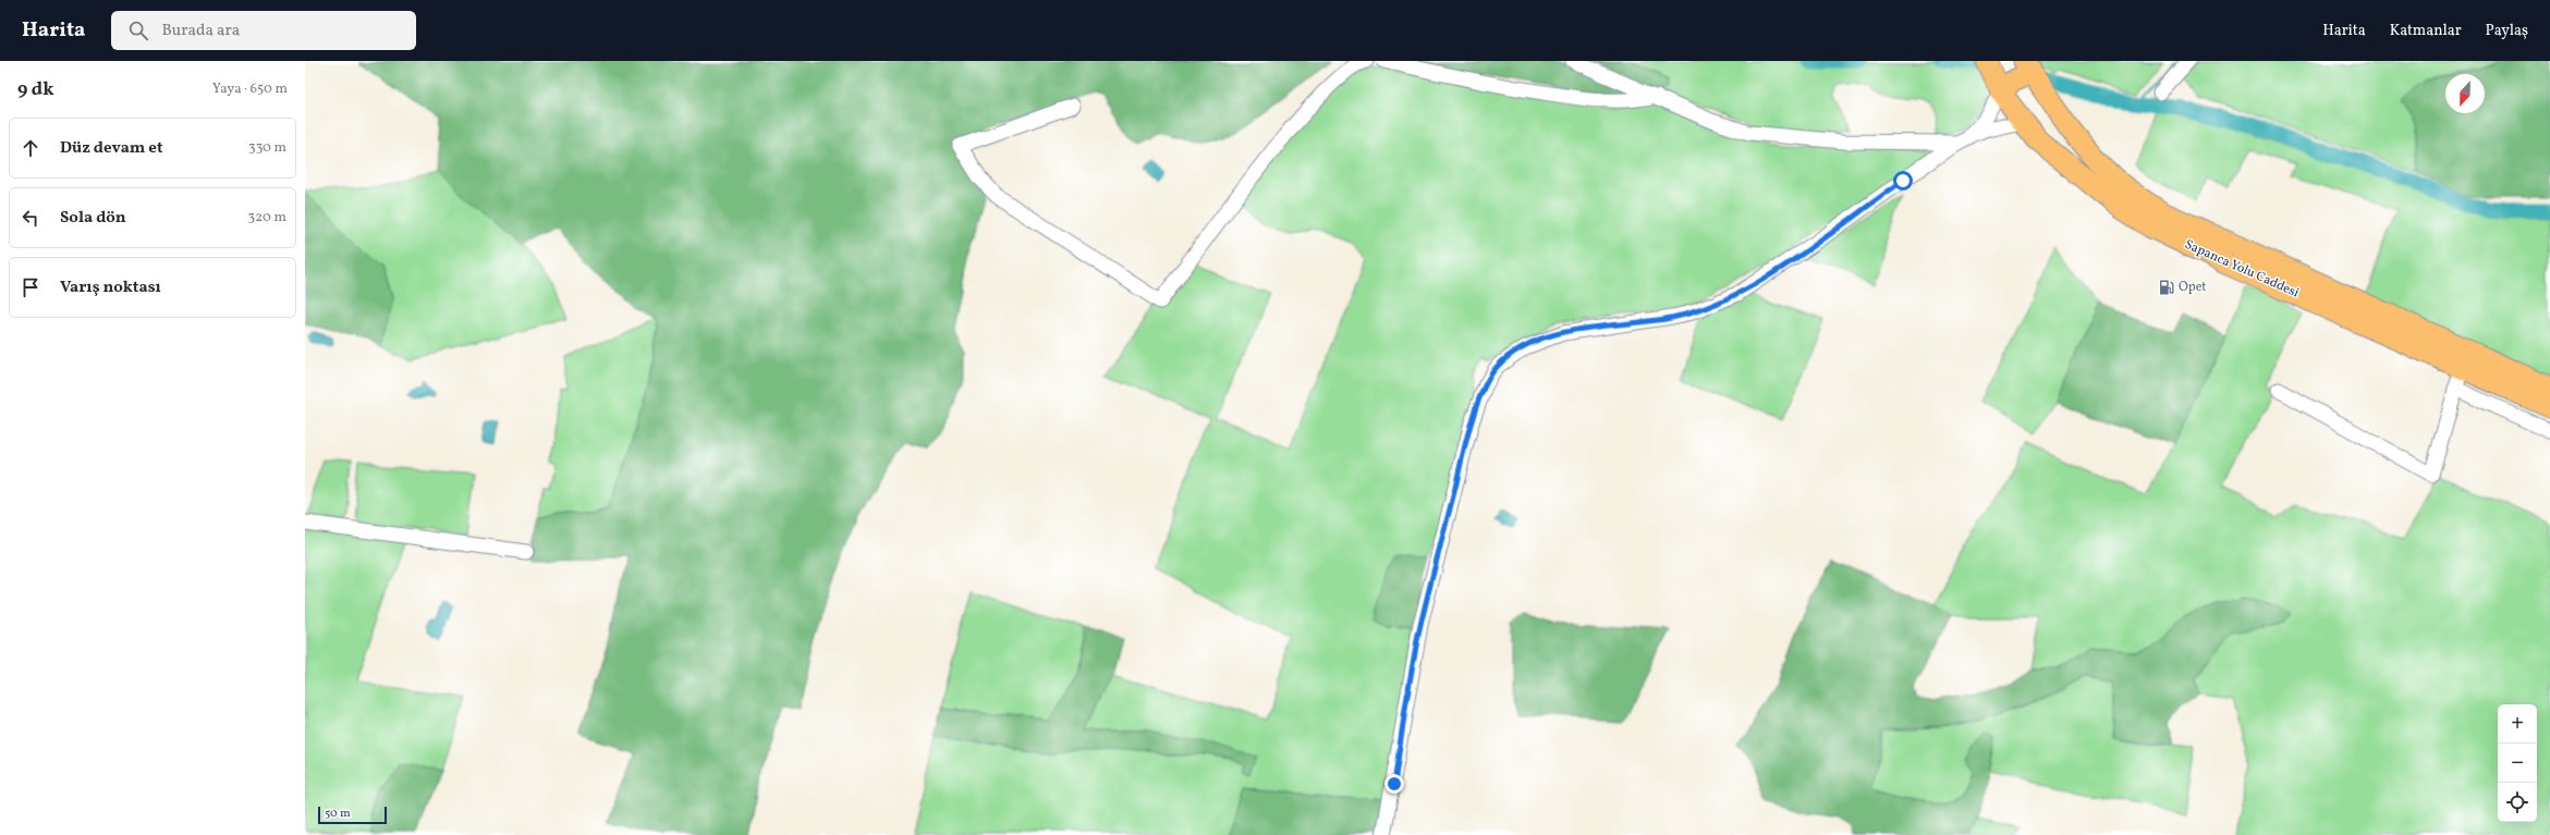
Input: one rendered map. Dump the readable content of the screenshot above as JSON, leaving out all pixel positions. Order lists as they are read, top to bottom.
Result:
{
  "streets": {
    "highway": ["Sapanca Yolu Caddesi"]
  },
  "places": {
    "fuel station": ["Opet"]
  },
  "scale_bar": "50 m",
  "north": "bottom",
  "page": {
    "header": "Harita",
    "search": "Burada ara",
    "nav": ["Harita", "Katmanlar", "Paylaş"],
    "heading": ["9 dk", "Yaya · 650 m"],
    "list": [
      ["Düz devam et", "330 m"],
      ["Sola dön", "320 m"],
      "Varış noktası"
    ],
    "map_buttons": ["+", "−"],
    "scale": "50 m"
  }
}
